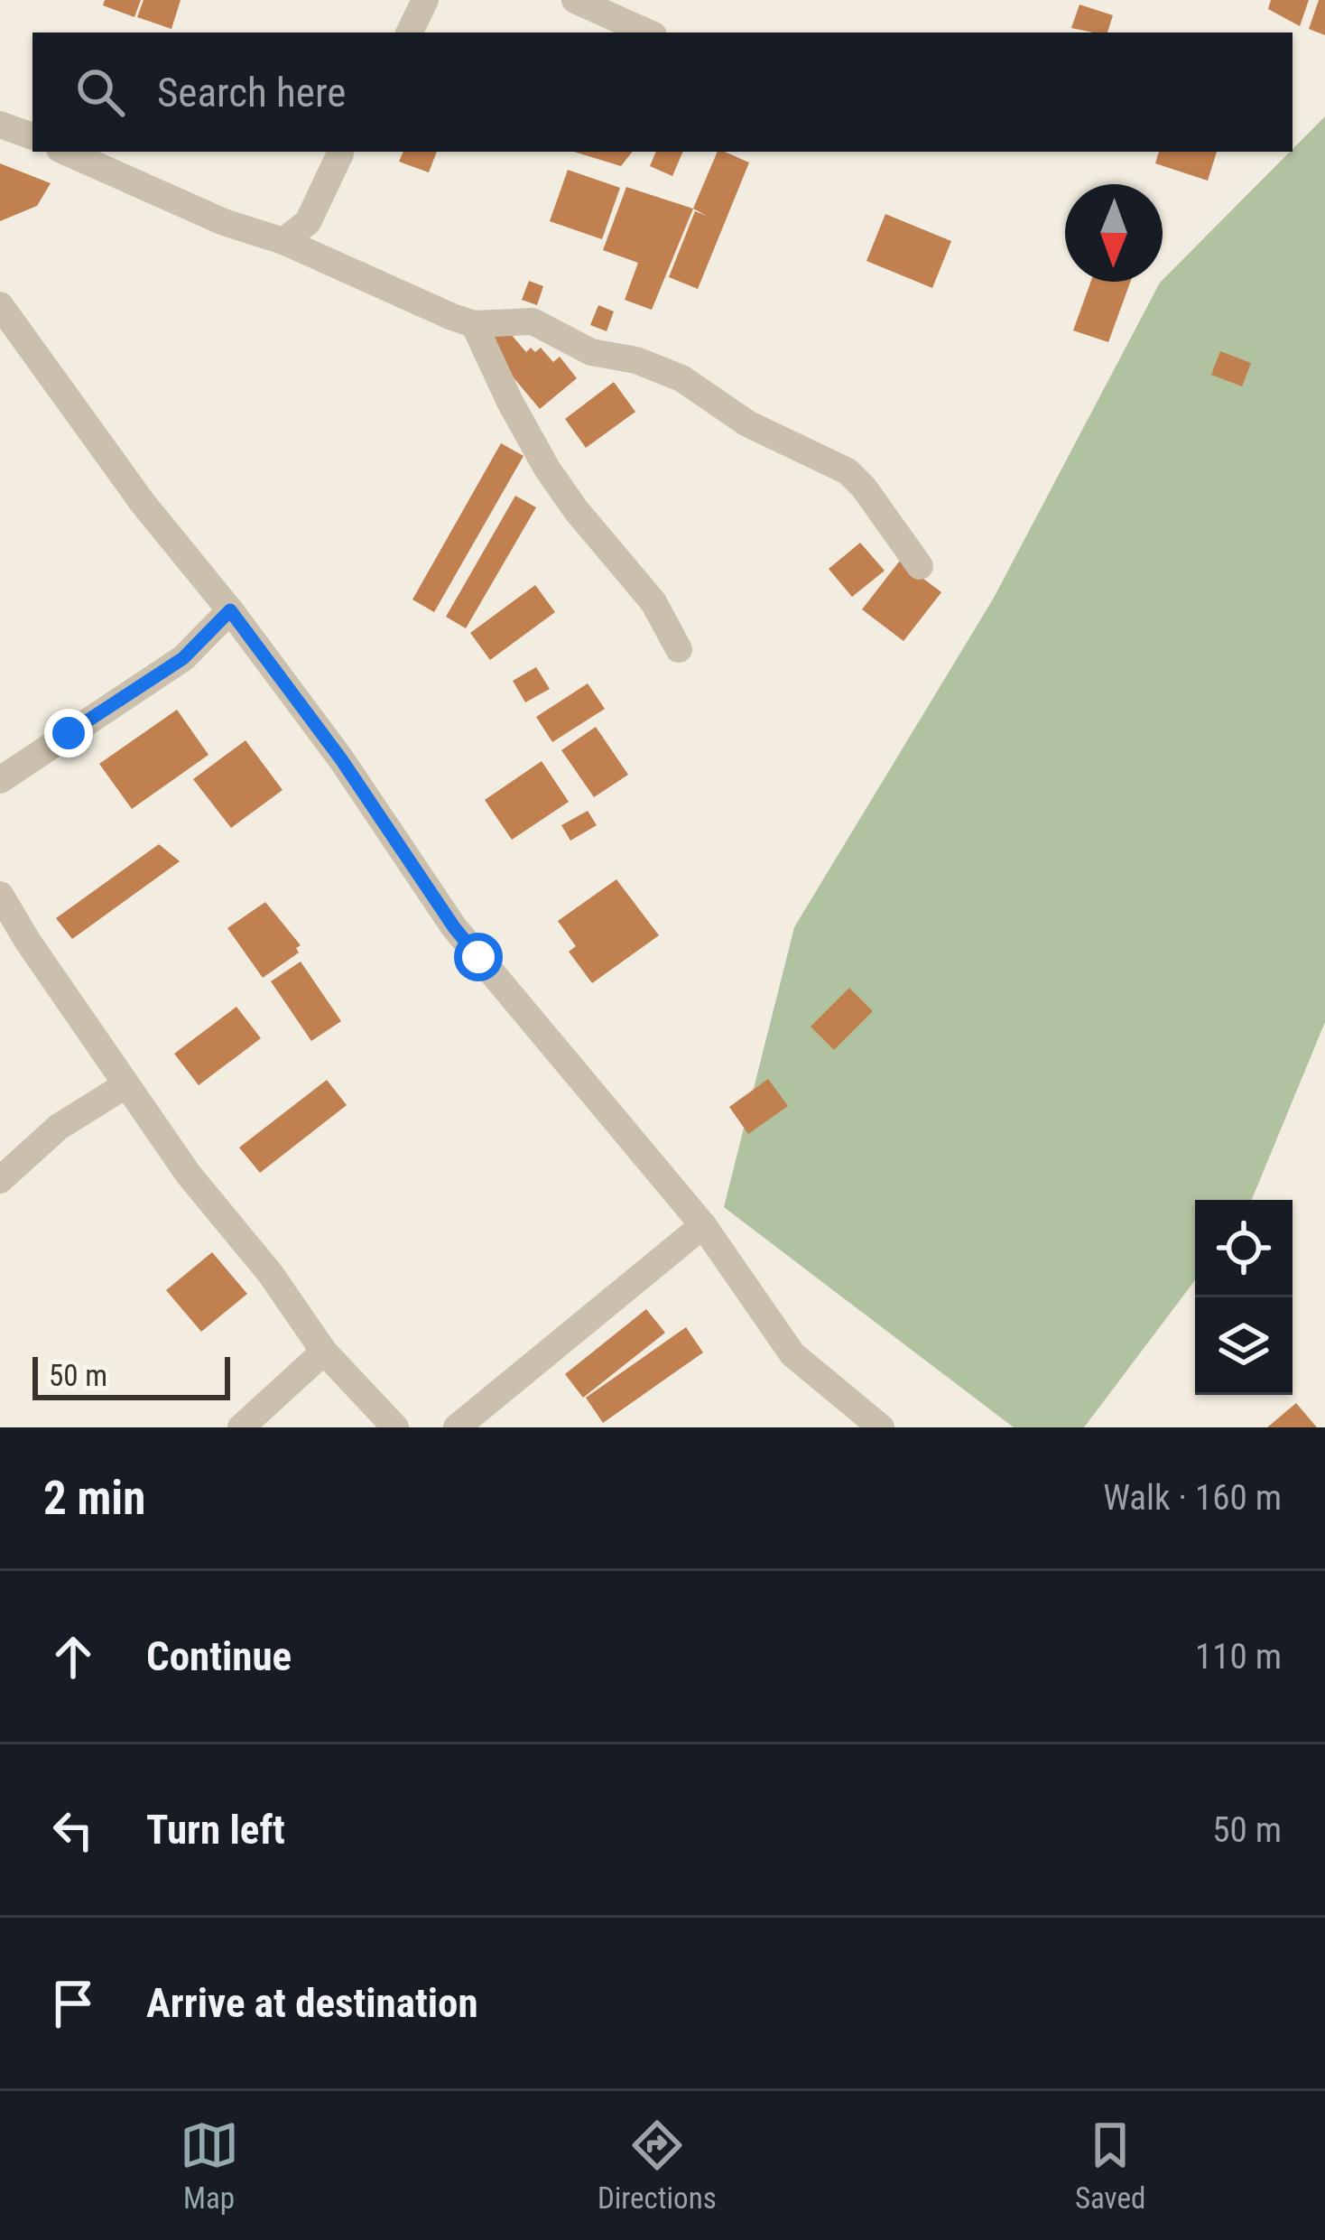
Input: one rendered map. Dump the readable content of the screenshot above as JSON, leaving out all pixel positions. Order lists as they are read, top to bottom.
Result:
{
  "scale_bar": "50 m",
  "north": "bottom",
  "page": {
    "search": "Search here",
    "scale": "50 m",
    "heading": ["2 min", "Walk · 160 m"],
    "list": [
      ["Continue", "110 m"],
      ["Turn left", "50 m"],
      "Arrive at destination"
    ],
    "nav": ["Map", "Directions", "Saved"]
  }
}
